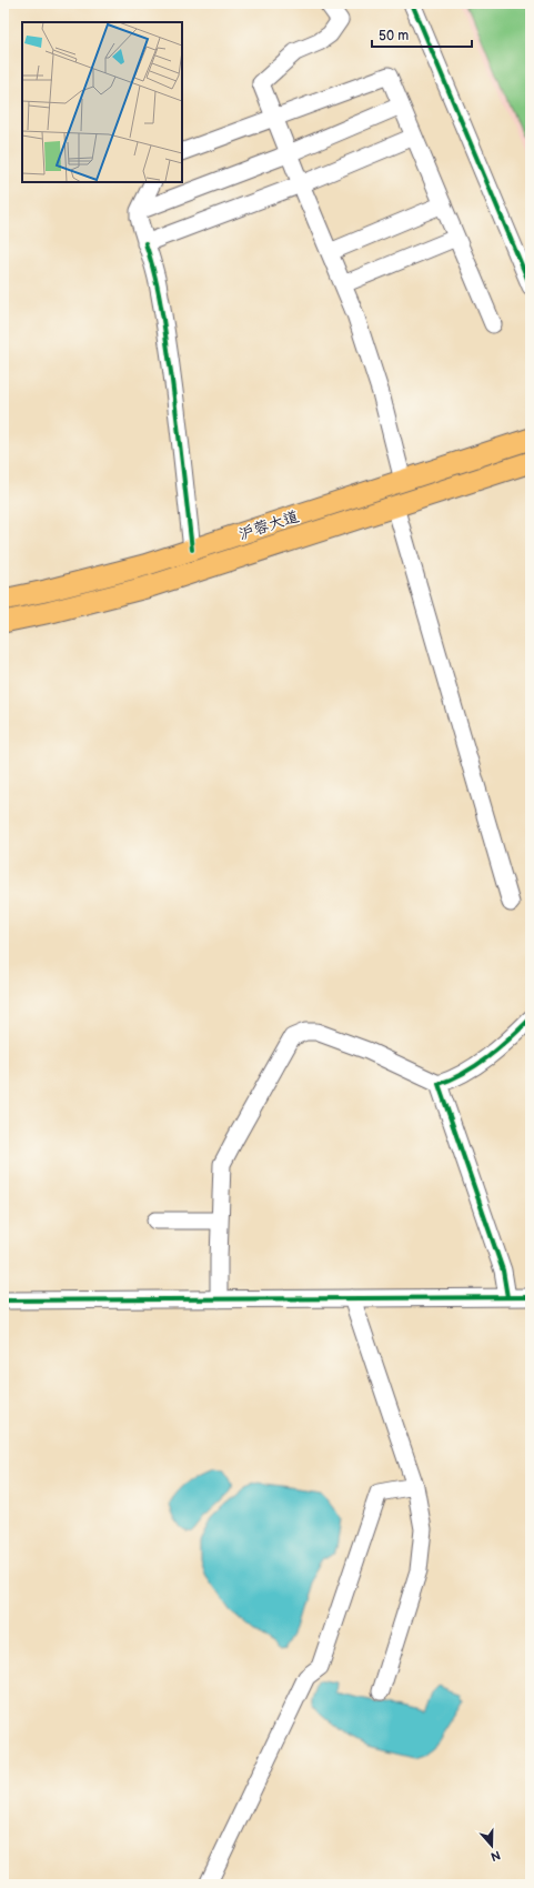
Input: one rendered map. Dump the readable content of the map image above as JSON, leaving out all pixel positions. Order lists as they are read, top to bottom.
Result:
{
  "streets": {
    "main road": ["沪蓉大道"]
  },
  "scale_bar": "50 m",
  "north": "bottom"
}
